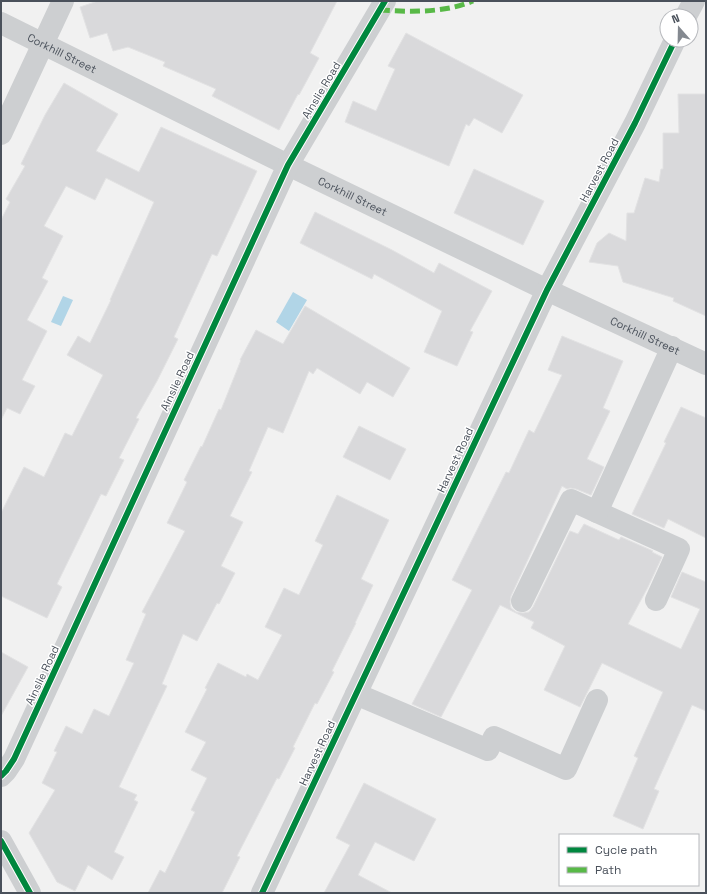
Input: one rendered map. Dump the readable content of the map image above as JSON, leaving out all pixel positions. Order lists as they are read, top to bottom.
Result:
{
  "streets": {
    "street": ["Corkhill Street", "Ainslie Road", "Harvest Road"]
  },
  "crossings": [
    ["Corkhill Street", "Ainslie Road"],
    ["Corkhill Street", "Harvest Road"]
  ],
  "legend": ["Cycle path", "Path"],
  "north": "top"
}
